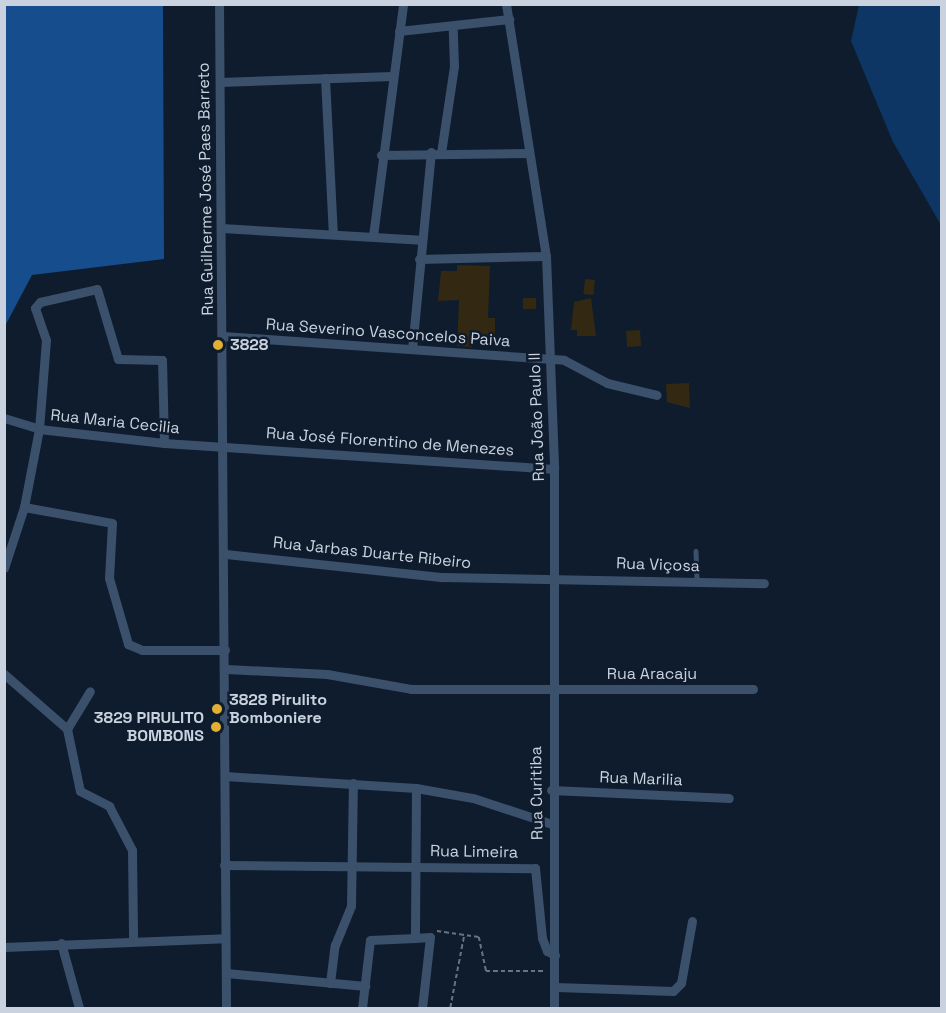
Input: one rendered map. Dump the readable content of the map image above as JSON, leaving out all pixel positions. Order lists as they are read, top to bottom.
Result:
{
  "streets": {
    "street": [
      "Rua Guilherme José Paes Barreto",
      "Rua Severino Vasconcelos Paiva",
      "Rua João Paulo II",
      "Rua Maria Cecilia",
      "Rua José Florentino de Menezes",
      "Rua Jarbas Duarte Ribeiro",
      "Rua Viçosa",
      "Rua Aracaju",
      "Rua Marilia",
      "Rua Curitiba",
      "Rua Limeira"
    ]
  },
  "crossings": [
    ["Rua Guilherme José Paes Barreto", "Rua Severino Vasconcelos Paiva"],
    ["Rua Guilherme José Paes Barreto", "Rua Maria Cecilia"],
    ["Rua Guilherme José Paes Barreto", "Rua José Florentino de Menezes"],
    ["Rua Guilherme José Paes Barreto", "Rua Jarbas Duarte Ribeiro"],
    ["Rua Guilherme José Paes Barreto", "Rua Aracaju"],
    ["Rua Guilherme José Paes Barreto", "Rua Limeira"],
    ["Rua Severino Vasconcelos Paiva", "Rua João Paulo II"],
    ["Rua João Paulo II", "Rua José Florentino de Menezes"],
    ["Rua João Paulo II", "Rua Jarbas Duarte Ribeiro"],
    ["Rua João Paulo II", "Rua Viçosa"],
    ["Rua João Paulo II", "Rua Curitiba"],
    ["Rua Maria Cecilia", "Rua José Florentino de Menezes"],
    ["Rua Jarbas Duarte Ribeiro", "Rua Viçosa"],
    ["Rua Jarbas Duarte Ribeiro", "Rua Curitiba"],
    ["Rua Viçosa", "Rua Curitiba"],
    ["Rua Aracaju", "Rua Curitiba"],
    ["Rua Marilia", "Rua Curitiba"],
    ["Rua Curitiba", "Rua Limeira"]
  ],
  "places": ["3828", "3828 Pirulito Bomboniere", "3829 PIRULITO BOMBONS"]
}
